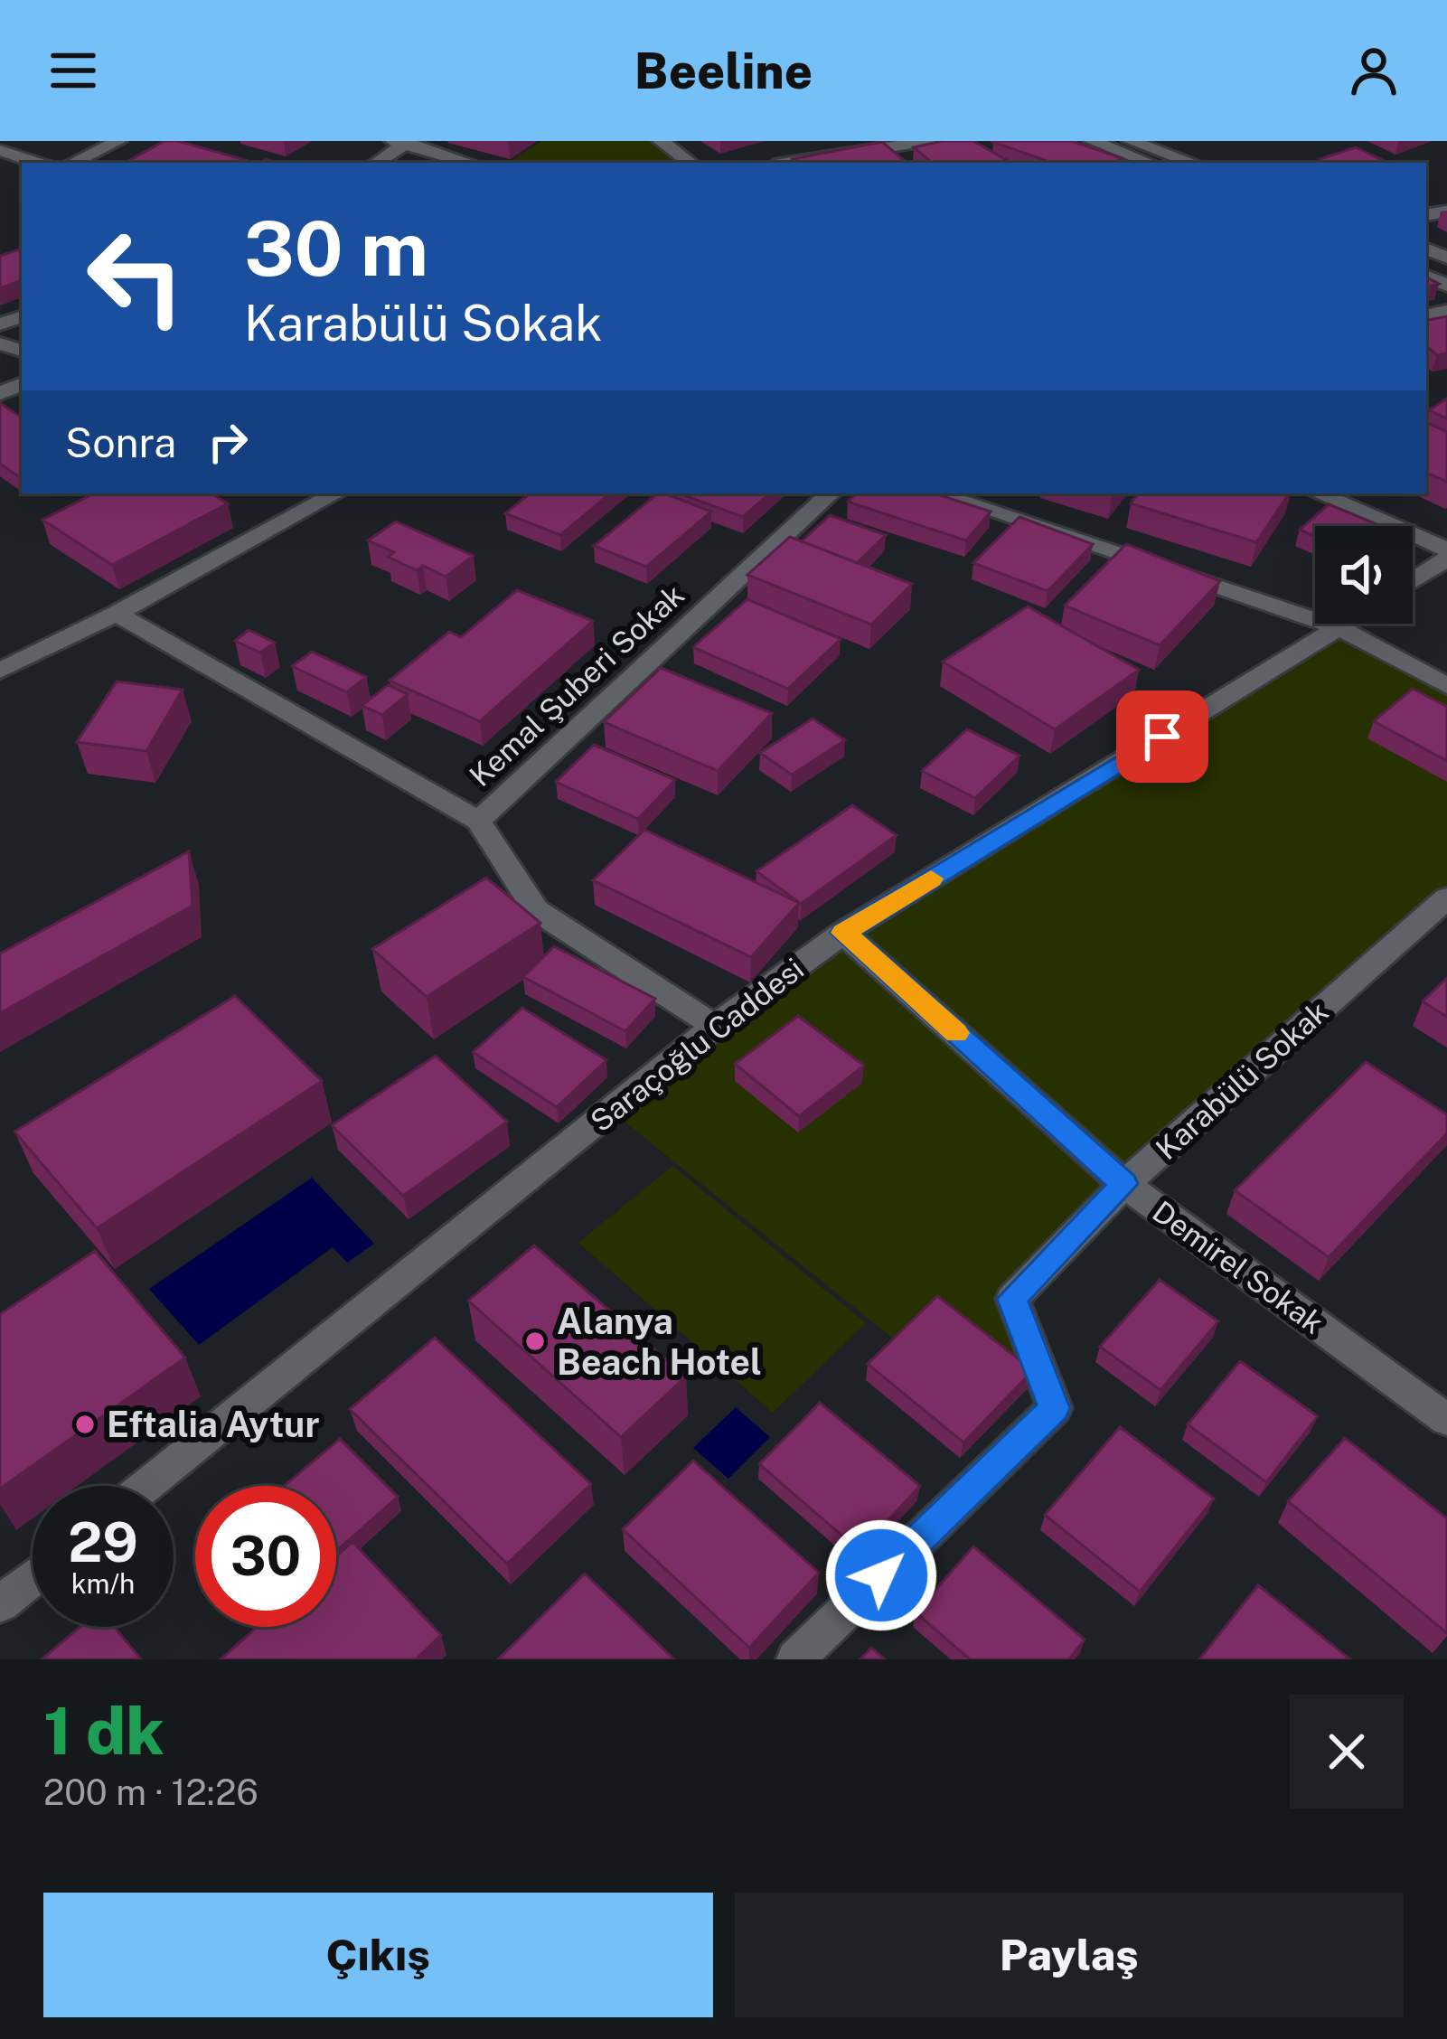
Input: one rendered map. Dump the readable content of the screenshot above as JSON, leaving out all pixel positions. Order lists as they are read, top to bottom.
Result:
{
  "streets": {
    "street": [
      "Kemal Şuberi Sokak",
      "Saraçoğlu Caddesi",
      "Karabülü Sokak",
      "Demirel Sokak"
    ]
  },
  "crossings": [
    ["Saraçoğlu Caddesi", "Demirel Sokak"],
    ["Karabülü Sokak", "Demirel Sokak"]
  ],
  "places": ["Alanya Beach Hotel", "Eftalia Aytur"],
  "page": {
    "header": "Beeline",
    "turn": ["30 m", "Karabülü Sokak"],
    "then": "Sonra",
    "speed": "29 km/h",
    "limit": "30",
    "heading": ["1 dk", "200 m · 12:26"],
    "buttons": ["Çıkış", "Paylaş"]
  }
}
